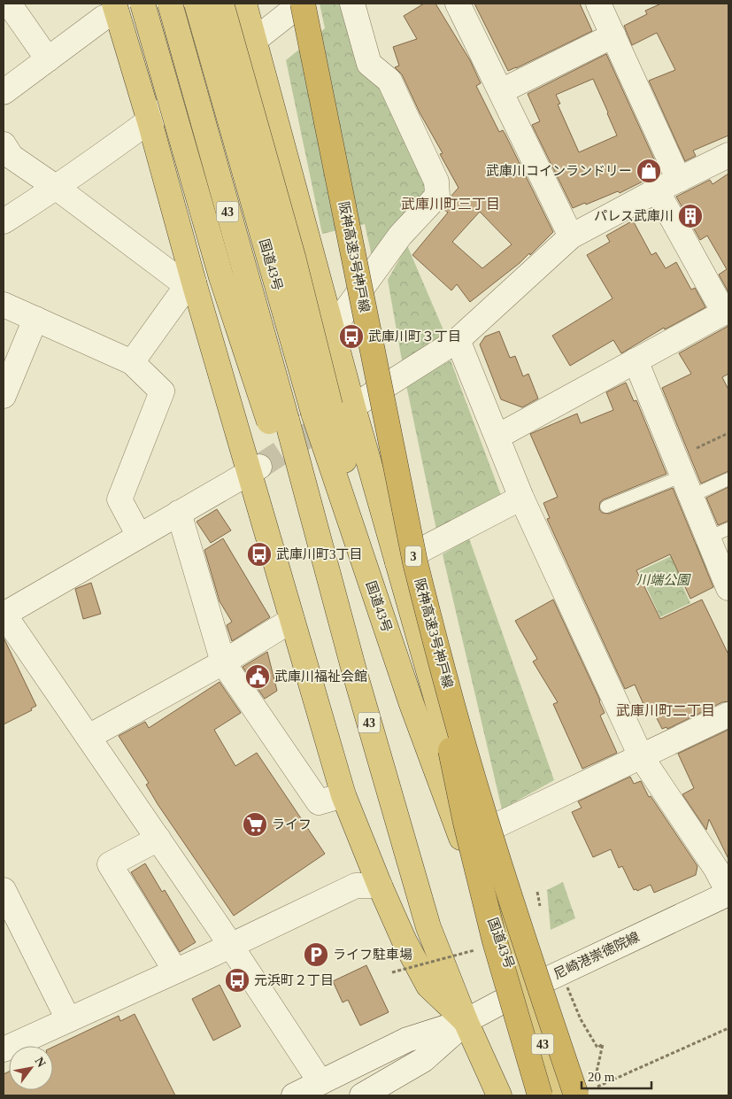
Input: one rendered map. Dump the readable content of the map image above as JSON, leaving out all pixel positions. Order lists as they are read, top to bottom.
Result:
{
  "streets": {
    "highway": [
      "43",
      "阪神高速3号神戸線",
      "国道43号",
      "3"
    ],
    "street": ["尼崎港崇徳院線"]
  },
  "crossings": [
    ["国道43号", "尼崎港崇徳院線"]
  ],
  "districts": ["武庫川町三丁目", "武庫川町二丁目"],
  "parks": ["川端公園"],
  "places": {
    "shop": ["武庫川コインランドリー"],
    "building": ["パレス武庫川"],
    "bus stop": ["武庫川町３丁目", "武庫川町3丁目", "元浜町２丁目"],
    "public building": ["武庫川福祉会館"],
    "supermarket": ["ライフ"],
    "parking": ["ライフ駐車場"]
  },
  "scale_bar": "20 m",
  "north": "top right"
}
